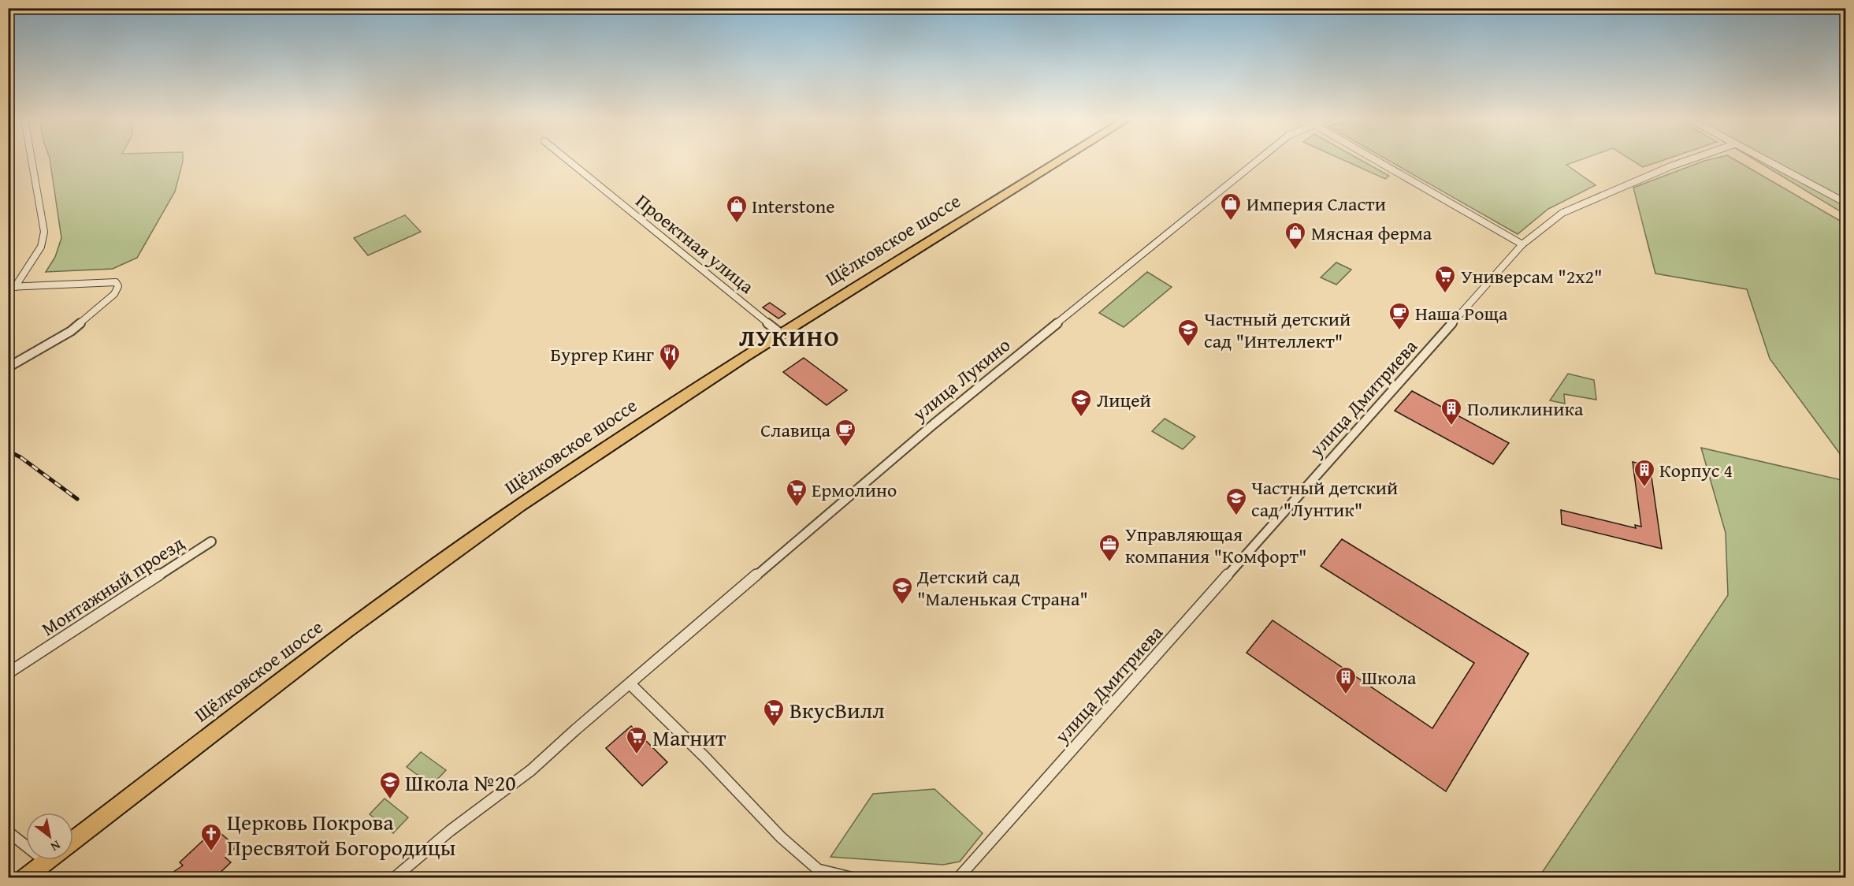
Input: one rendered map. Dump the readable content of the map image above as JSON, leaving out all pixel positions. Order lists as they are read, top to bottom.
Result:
{
  "streets": {
    "main road": ["Щёлковское шоссе"],
    "street": [
      "Проектная улица",
      "улица Лукино",
      "улица Дмитриева",
      "Монтажный проезд"
    ]
  },
  "crossings": [
    ["Щёлковское шоссе", "Проектная улица"]
  ],
  "districts": ["ЛУКИНО"],
  "places": {
    "shop": ["Империя Сласти", "Interstone", "Мясная ферма"],
    "supermarket": [
      "Универсам \"2x2\"",
      "Ермолино",
      "ВкусВилл",
      "Магнит"
    ],
    "cafe": ["Наша Роща", "Славица"],
    "school or university": [
      "Частный детский сад \"Интеллект\"",
      "Лицей",
      "Частный детский сад \"Лунтик\"",
      "Детский сад \"Маленькая Страна\"",
      "Школа №20"
    ],
    "restaurant": ["Бургер Кинг"],
    "building": ["Поликлиника", "Корпус 4", "Школа"],
    "office": ["Управляющая компания \"Комфорт\""],
    "church": ["Церковь Покрова Пресвятой Богородицы"]
  },
  "north": "bottom right"
}
